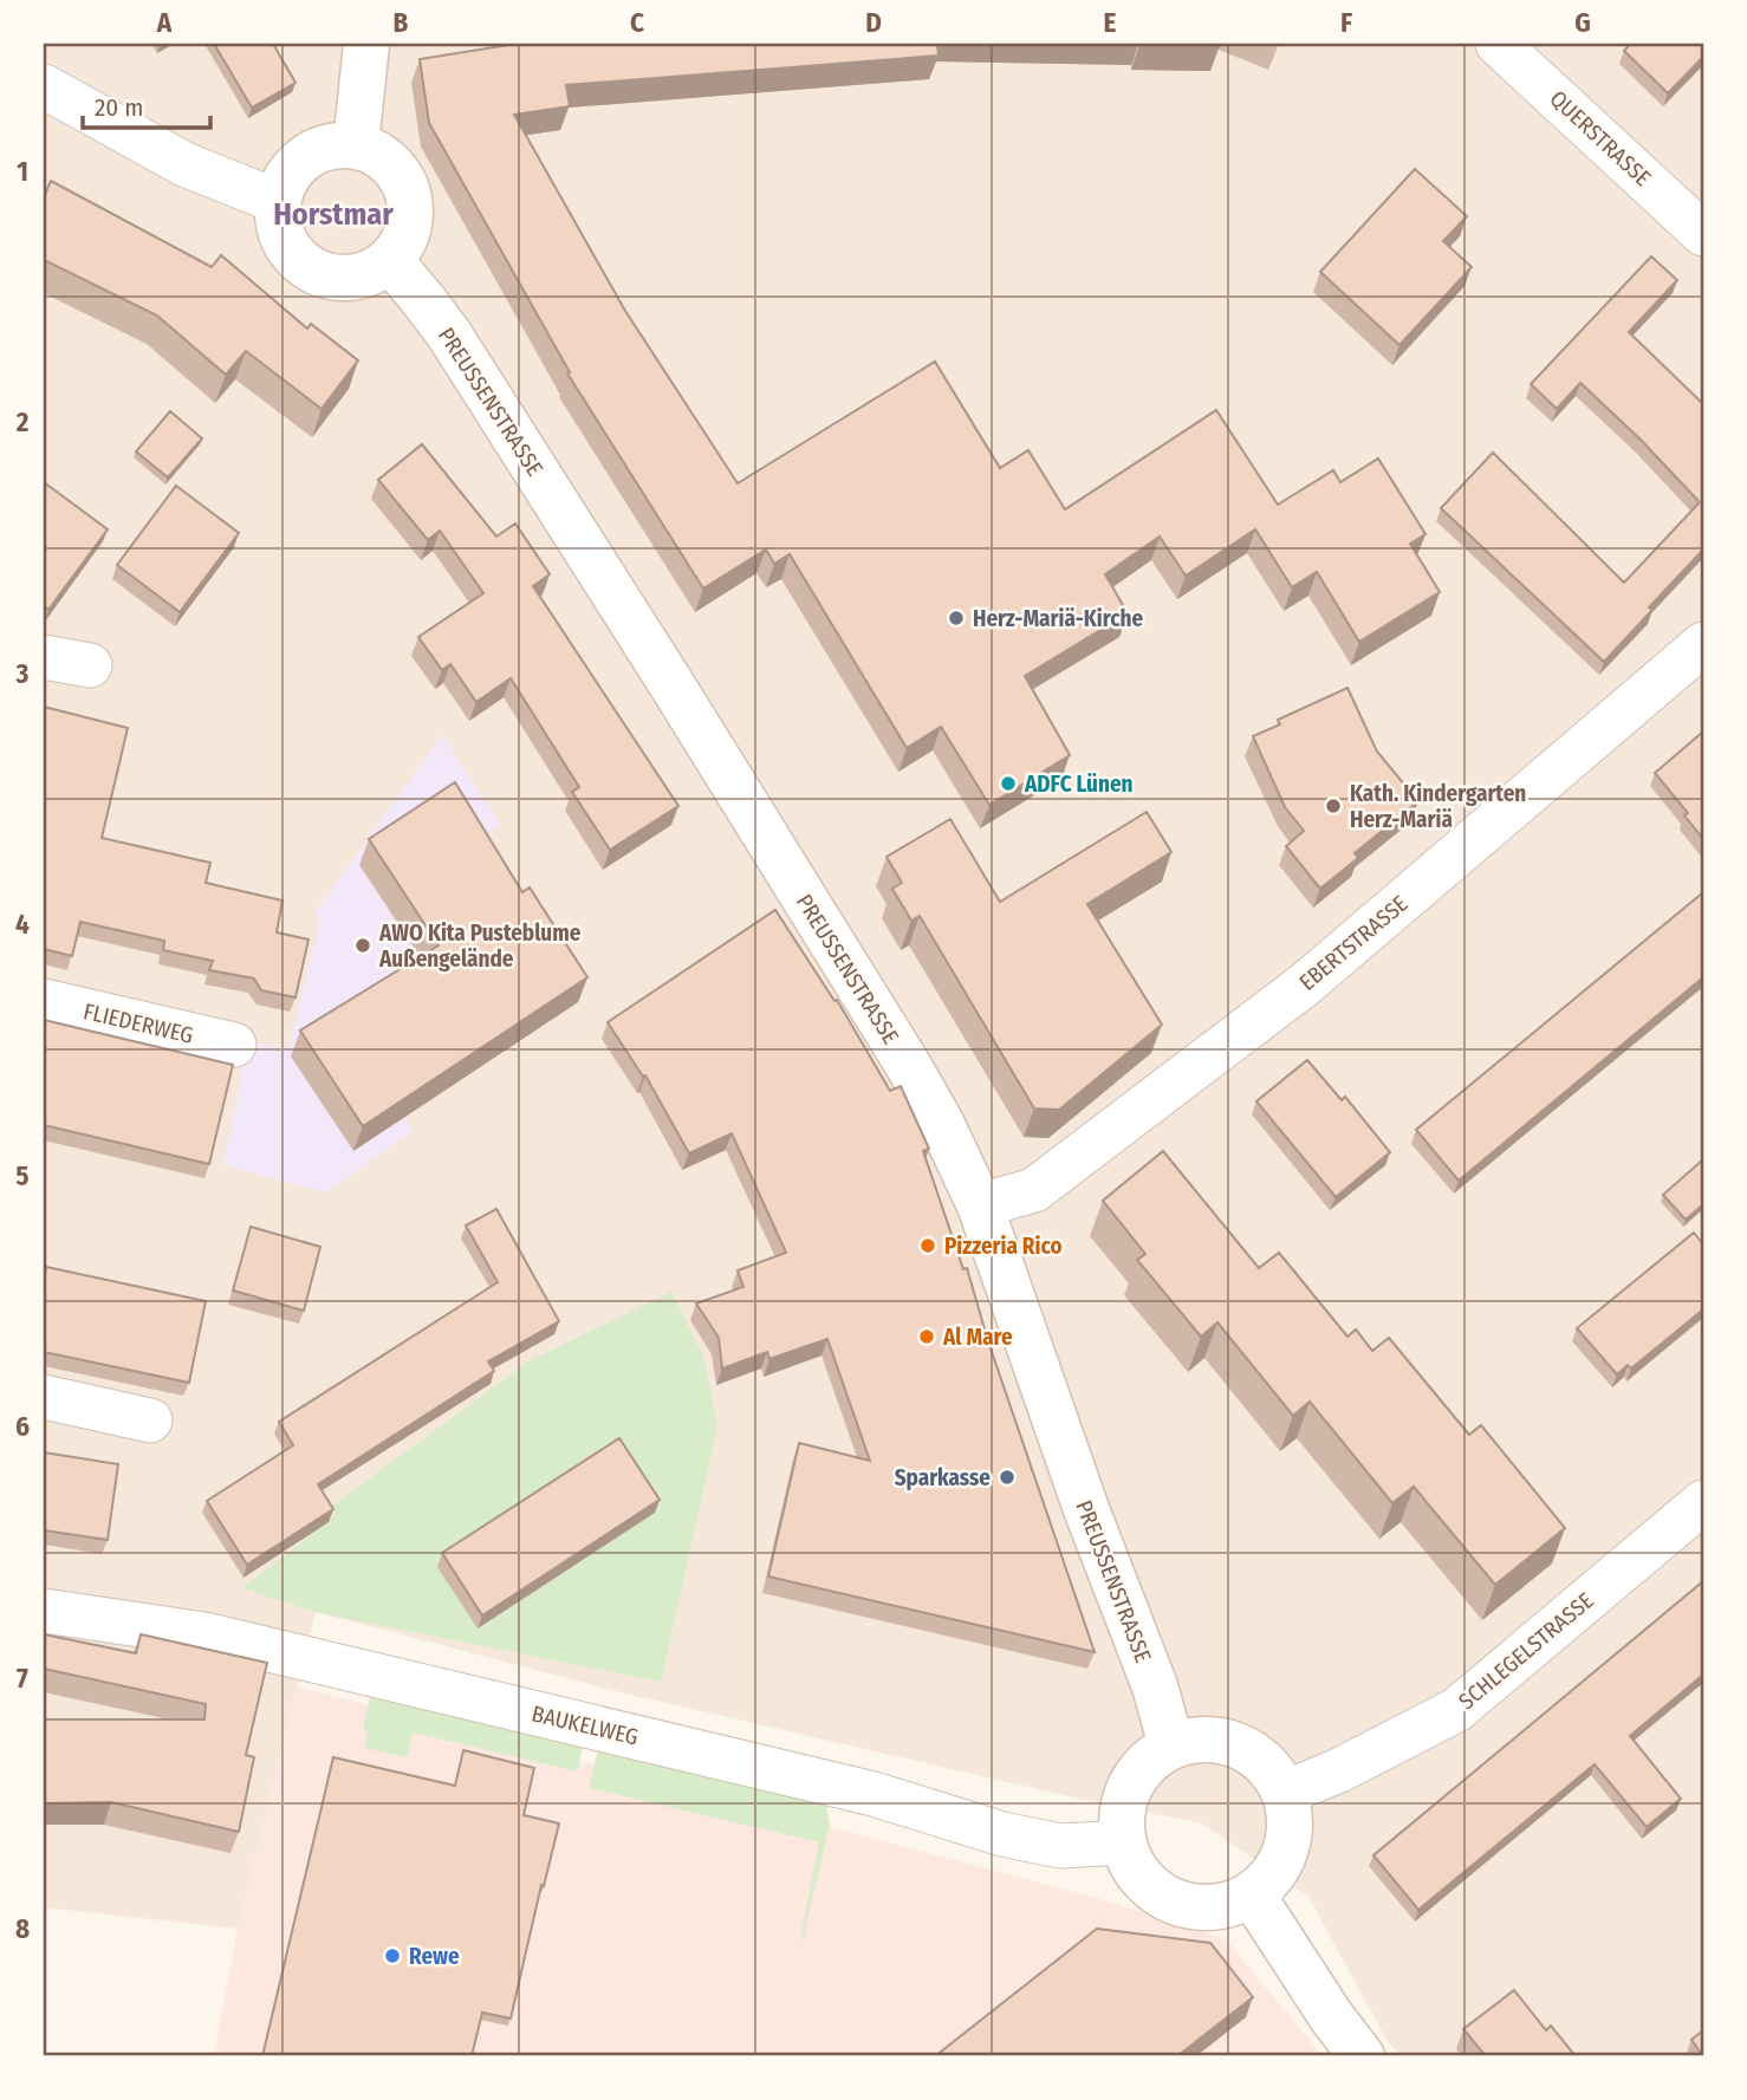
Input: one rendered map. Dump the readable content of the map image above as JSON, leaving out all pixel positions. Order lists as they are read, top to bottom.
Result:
{
  "streets": {
    "street": [
      "QUERSTRASSE",
      "PREUSSENSTRASSE",
      "EBERTSTRASSE",
      "FLIEDERWEG",
      "SCHLEGELSTRASSE",
      "BAUKELWEG"
    ]
  },
  "crossings": [
    ["PREUSSENSTRASSE", "EBERTSTRASSE"],
    ["PREUSSENSTRASSE", "SCHLEGELSTRASSE"],
    ["PREUSSENSTRASSE", "BAUKELWEG"],
    ["SCHLEGELSTRASSE", "BAUKELWEG"]
  ],
  "districts": ["Horstmar"],
  "places": [
    "Herz-Mariä-Kirche",
    "ADFC Lünen",
    "Kath. Kindergarten Herz-Mariä",
    "AWO Kita Pusteblume Außengelände",
    "Pizzeria Rico",
    "Al Mare",
    "Sparkasse",
    "Rewe"
  ],
  "scale_bar": "20 m",
  "grid": {
    "columns": [
      "A",
      "B",
      "C",
      "D",
      "E",
      "F",
      "G"
    ],
    "rows": [
      "1",
      "2",
      "3",
      "4",
      "5",
      "6",
      "7",
      "8"
    ]
  }
}
